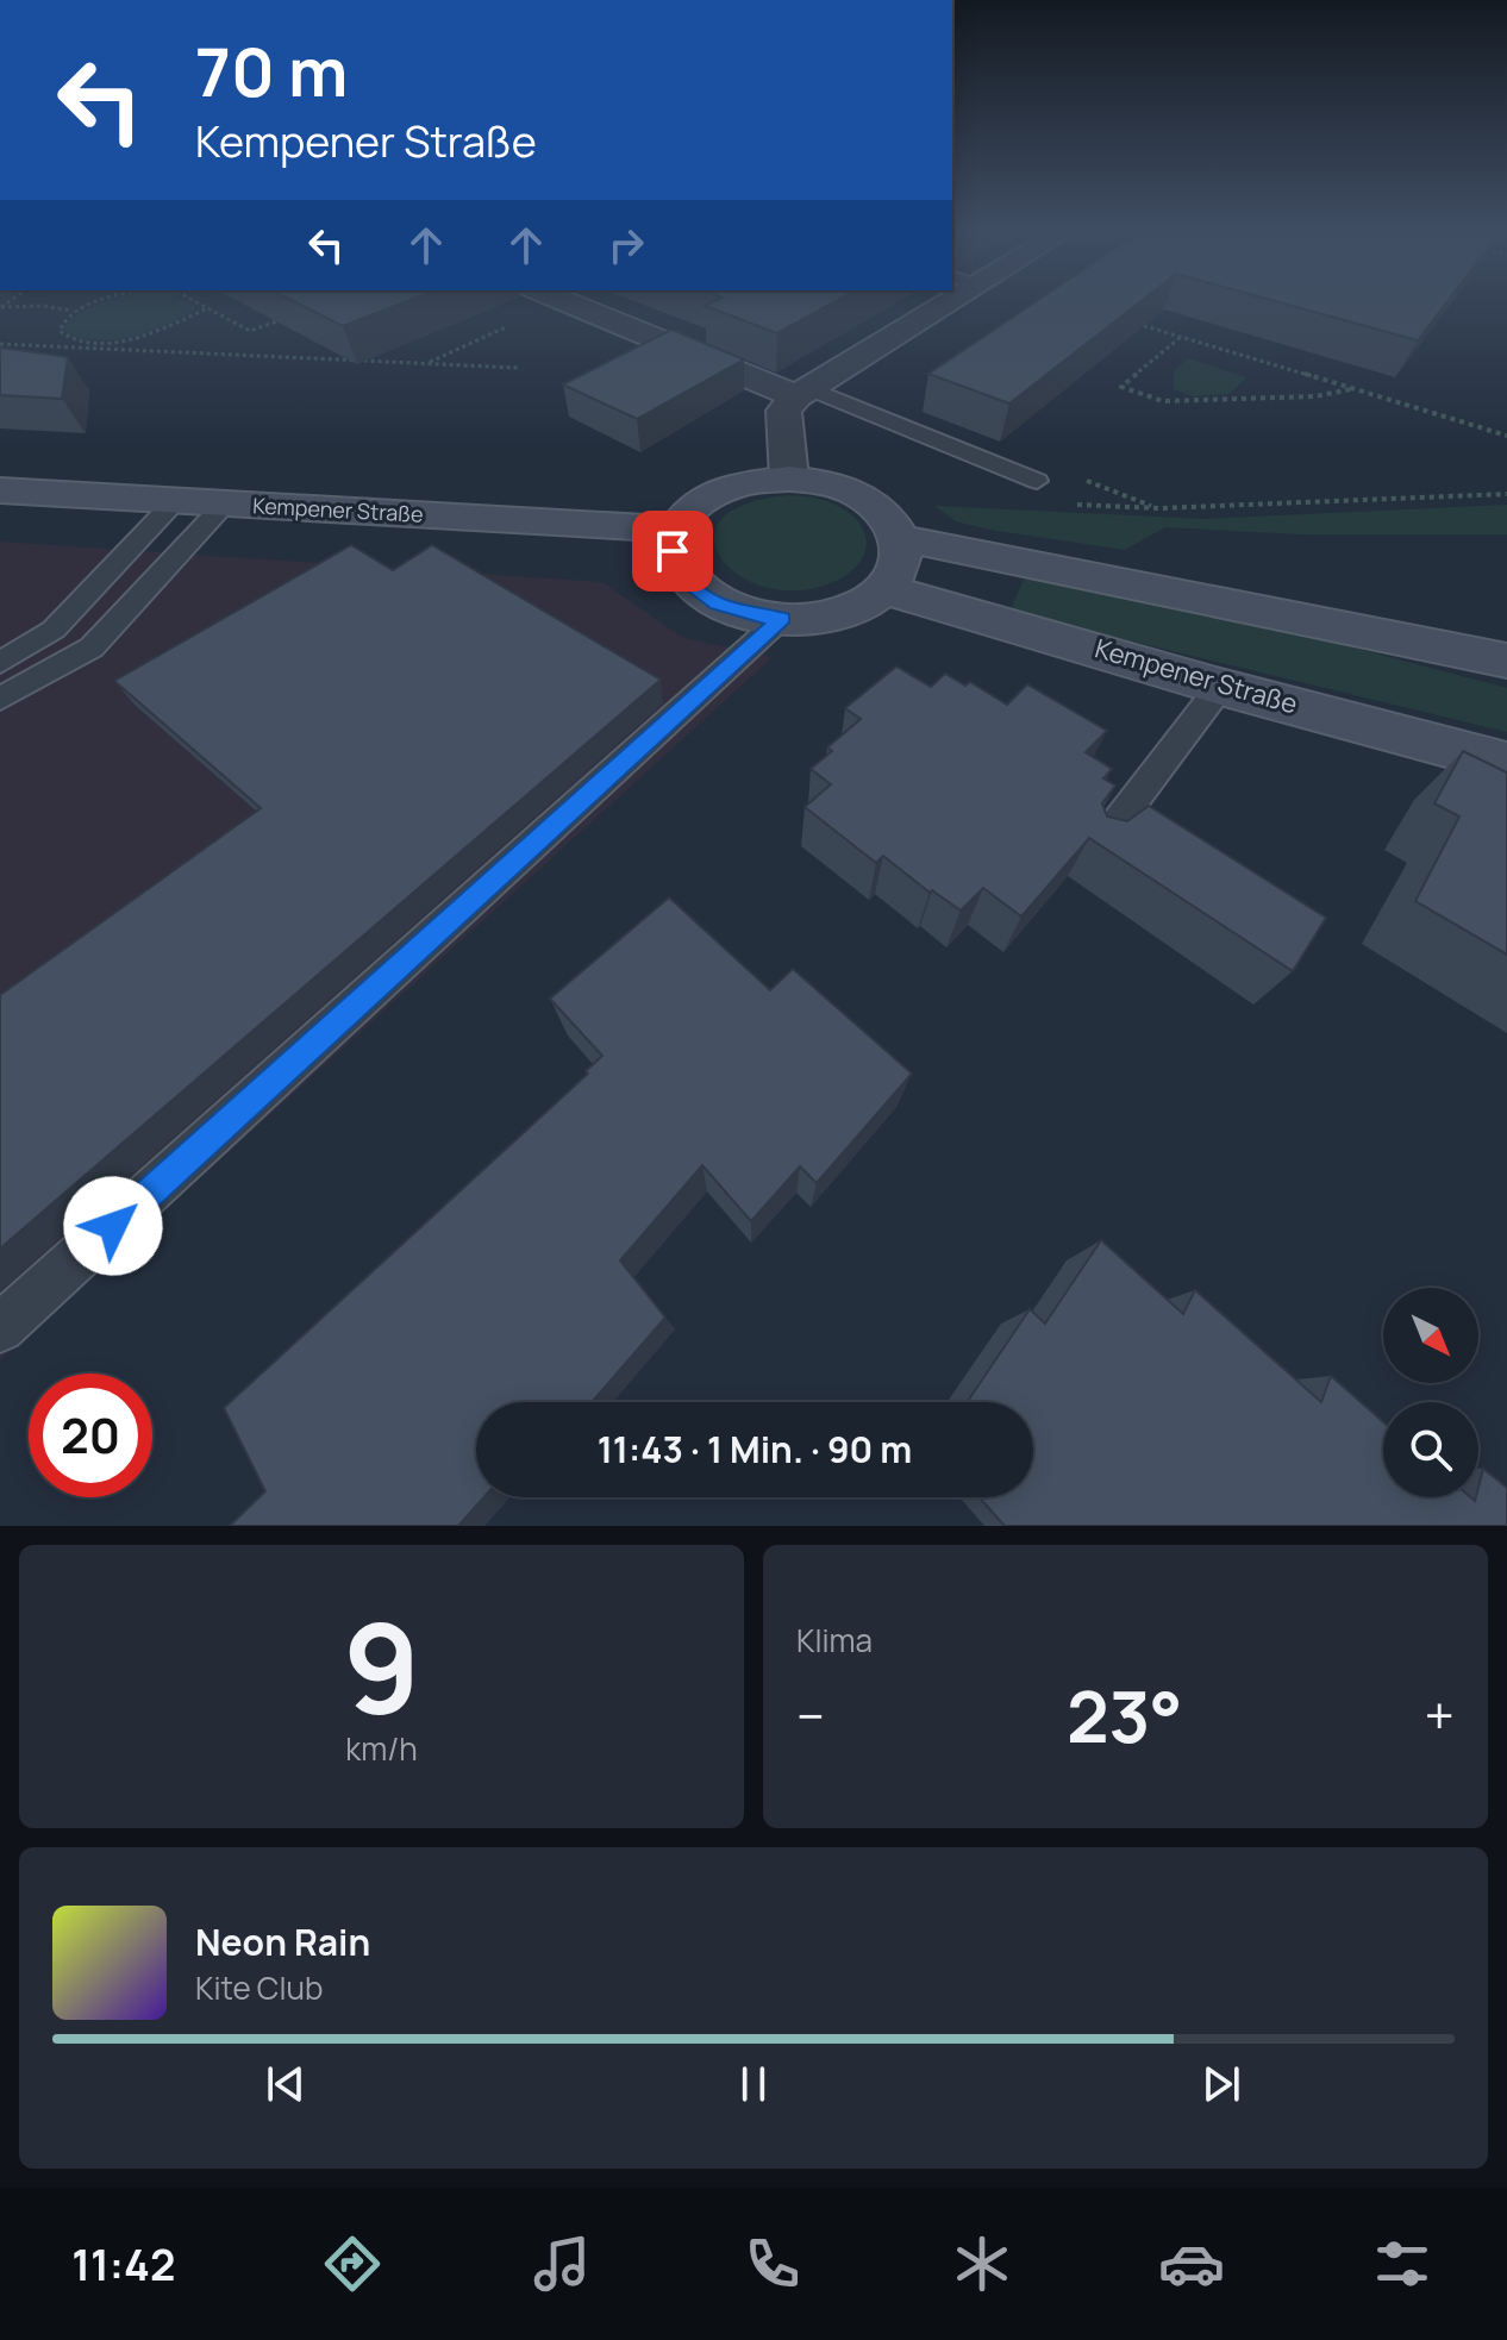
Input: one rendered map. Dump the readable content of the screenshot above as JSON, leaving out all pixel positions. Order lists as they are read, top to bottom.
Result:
{
  "streets": {
    "main road": ["Kempener Straße"]
  },
  "north": "bottom right",
  "page": {
    "turn": ["70 m", "Kempener Straße"],
    "limit": "20",
    "trip": "11:43 · 1 Min. · 90 m",
    "tile": [
      ["9", "km/h"],
      "Klima"
    ],
    "heat": ["−", "23°", "+"],
    "song": ["Neon Rain", "Kite Club"],
    "tabs": "11:42"
  }
}
